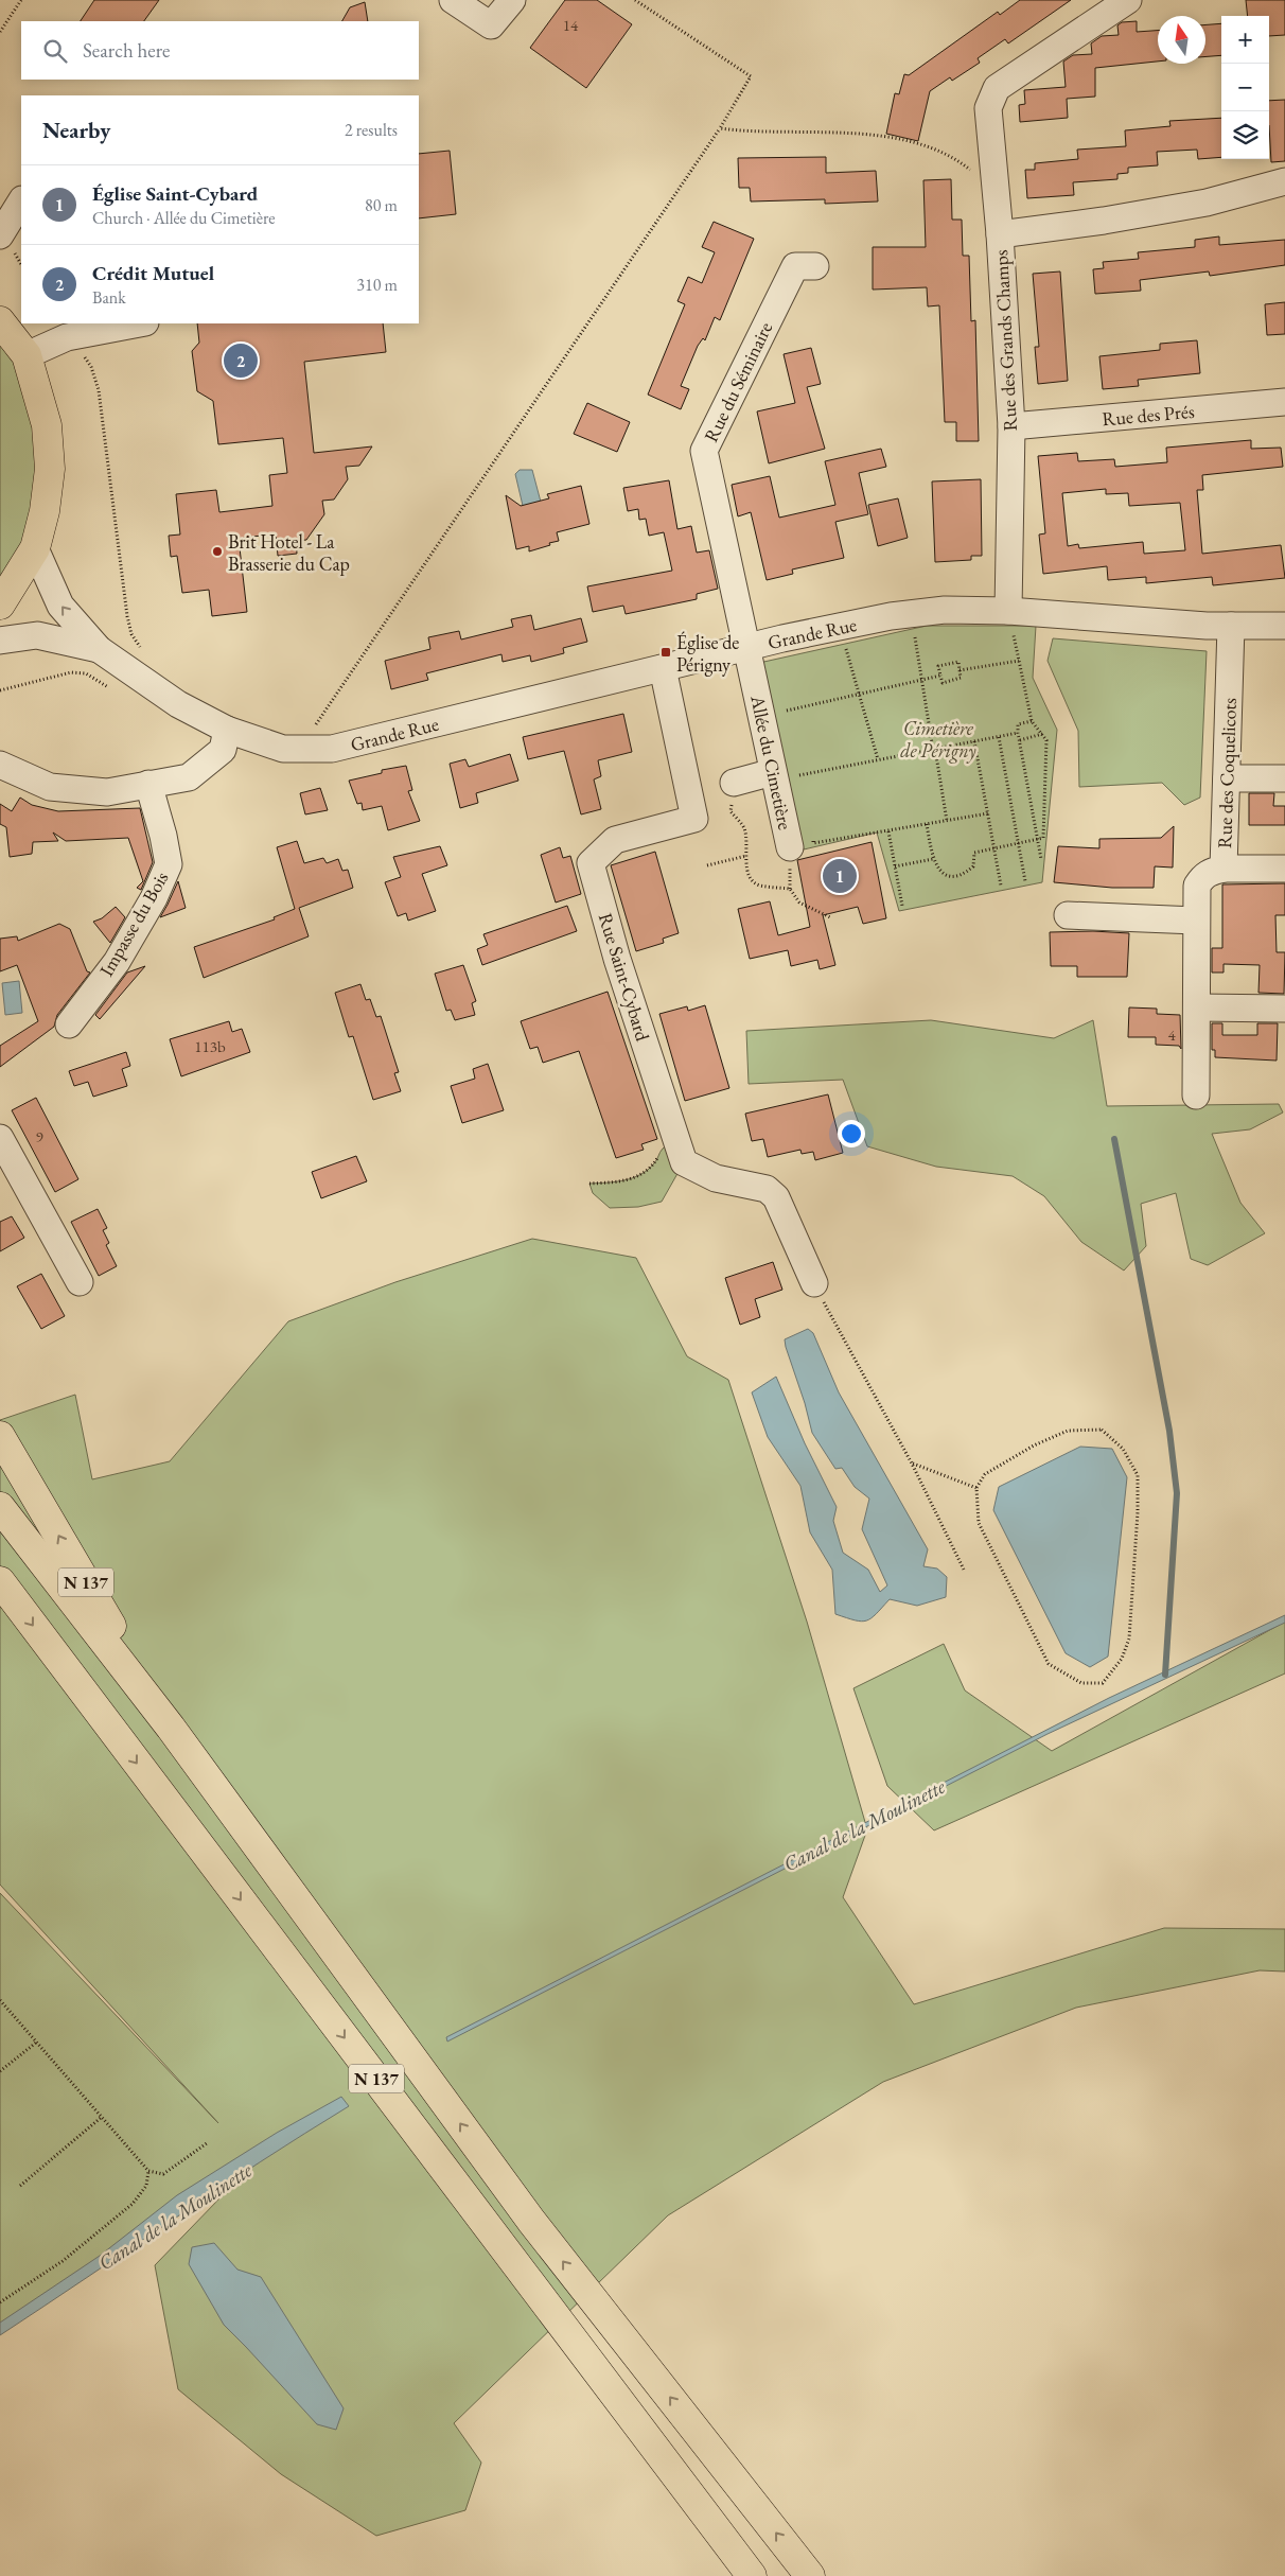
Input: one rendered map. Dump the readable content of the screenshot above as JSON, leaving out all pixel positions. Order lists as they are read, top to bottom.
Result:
{
  "streets": {
    "main road": ["N 137"],
    "street": [
      "Rue des Grands Champs",
      "Rue du Séminaire",
      "Rue des Prés",
      "Grande Rue",
      "Allée du Cimetière",
      "Rue des Coquelicots",
      "Impasse du Bois",
      "Rue Saint-Cybard"
    ]
  },
  "crossings": [
    ["Rue des Grands Champs", "Rue des Prés"],
    ["Rue des Grands Champs", "Grande Rue"],
    ["Rue du Séminaire", "Grande Rue"],
    ["Rue du Séminaire", "Allée du Cimetière"],
    ["Grande Rue", "Allée du Cimetière"],
    ["Grande Rue", "Rue des Coquelicots"],
    ["Grande Rue", "Rue Saint-Cybard"]
  ],
  "water": ["Canal de la Moulinette"],
  "parks": ["Cimetière de Périgny"],
  "places": {
    "other": ["Brit Hotel - La Brasserie du Cap"],
    "transit": ["Église de Périgny"]
  },
  "house_numbers": [
    "14",
    "4",
    "113b",
    "9"
  ],
  "north": "top",
  "page": {
    "map_buttons": ["+", "−"],
    "search": "Search here",
    "heading": ["Nearby", "2 results"],
    "list": [
      {
        "mark": "1",
        "name": "Église Saint-Cybard",
        "note": "Church · Allée du Cimetière",
        "value": "80 m"
      },
      {
        "mark": "2",
        "name": "Crédit Mutuel",
        "note": "Bank",
        "value": "310 m"
      }
    ],
    "pins": ["2", "1"]
  }
}
